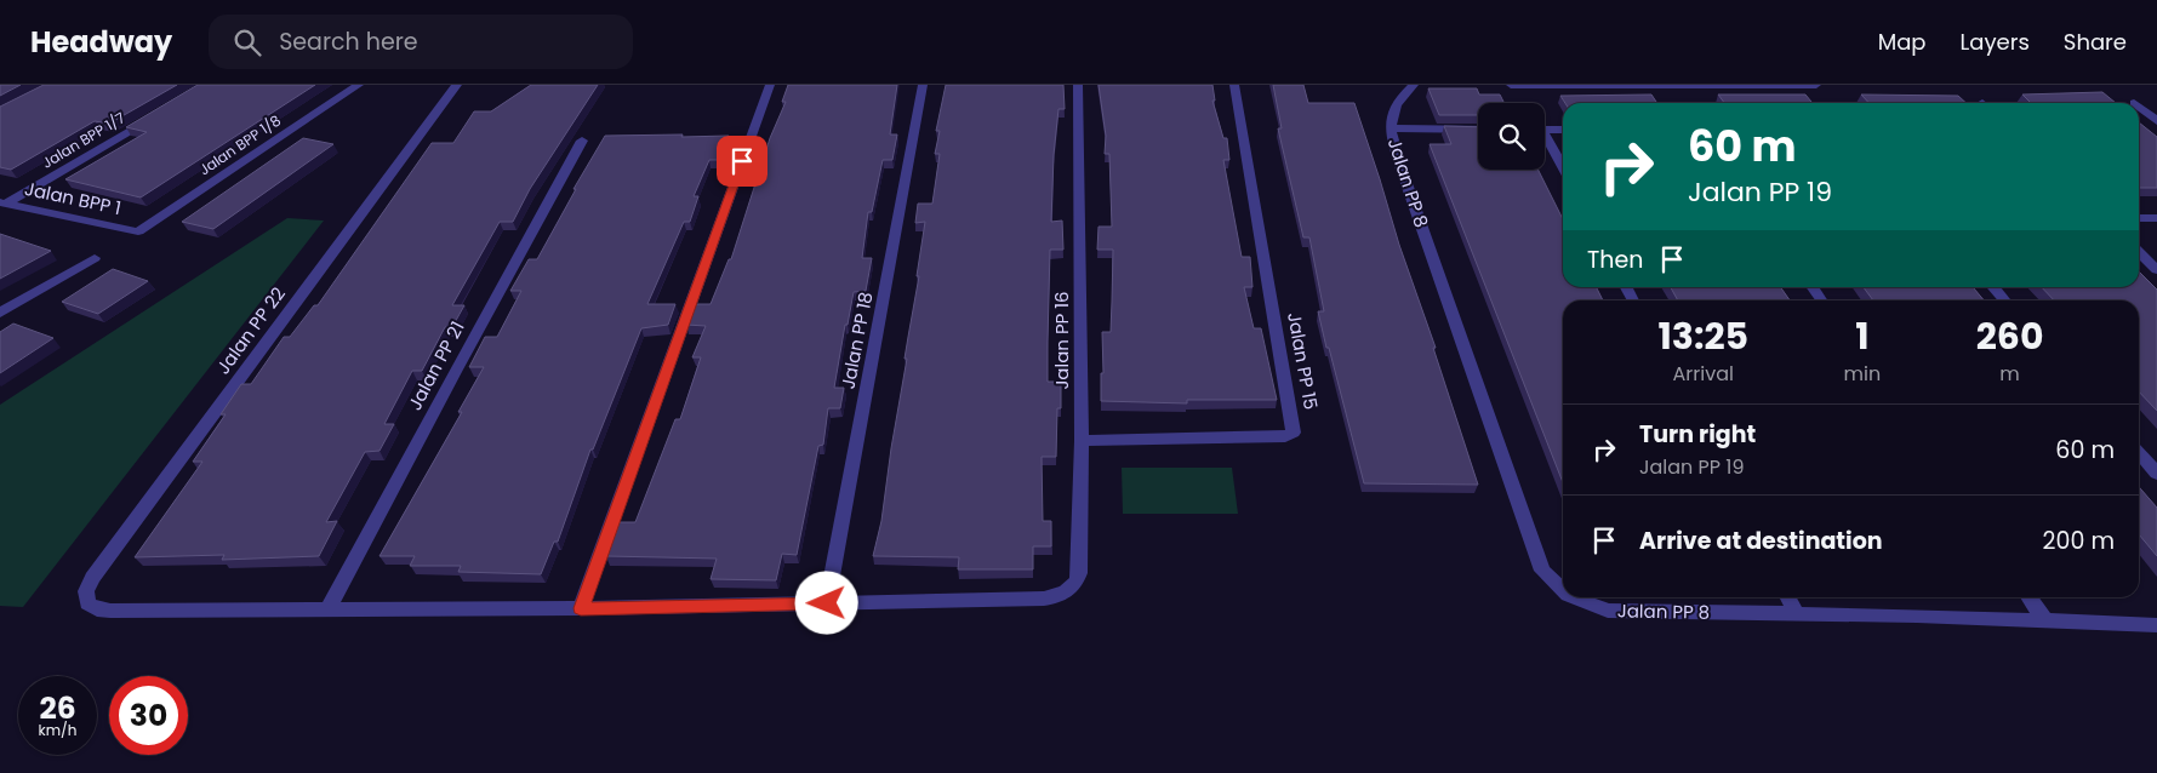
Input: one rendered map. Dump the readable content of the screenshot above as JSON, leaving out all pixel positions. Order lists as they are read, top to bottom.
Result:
{
  "streets": {
    "street": [
      "Jalan BPP 1/7",
      "Jalan BPP 1/8",
      "Jalan PP 8",
      "Jalan BPP 1",
      "Jalan PP 22",
      "Jalan PP 18",
      "Jalan PP 16",
      "Jalan PP 15",
      "Jalan PP 21"
    ]
  },
  "crossings": [
    ["Jalan BPP 1/7", "Jalan BPP 1"],
    ["Jalan BPP 1/8", "Jalan BPP 1"],
    ["Jalan PP 22", "Jalan PP 21"],
    ["Jalan PP 18", "Jalan PP 16"],
    ["Jalan PP 16", "Jalan PP 15"]
  ],
  "page": {
    "header": "Headway",
    "search": "Search here",
    "nav": ["Map", "Layers", "Share"],
    "turn": ["60 m", "Jalan PP 19"],
    "then": "Then",
    "eta": [
      "13:25",
      "Arrival",
      "1",
      "min",
      "260",
      "m"
    ],
    "list": [
      {
        "name": "Turn right",
        "note": "Jalan PP 19",
        "value": "60 m"
      },
      {
        "name": "Arrive at destination",
        "value": "200 m"
      }
    ],
    "speed": "26 km/h",
    "limit": "30"
  }
}
